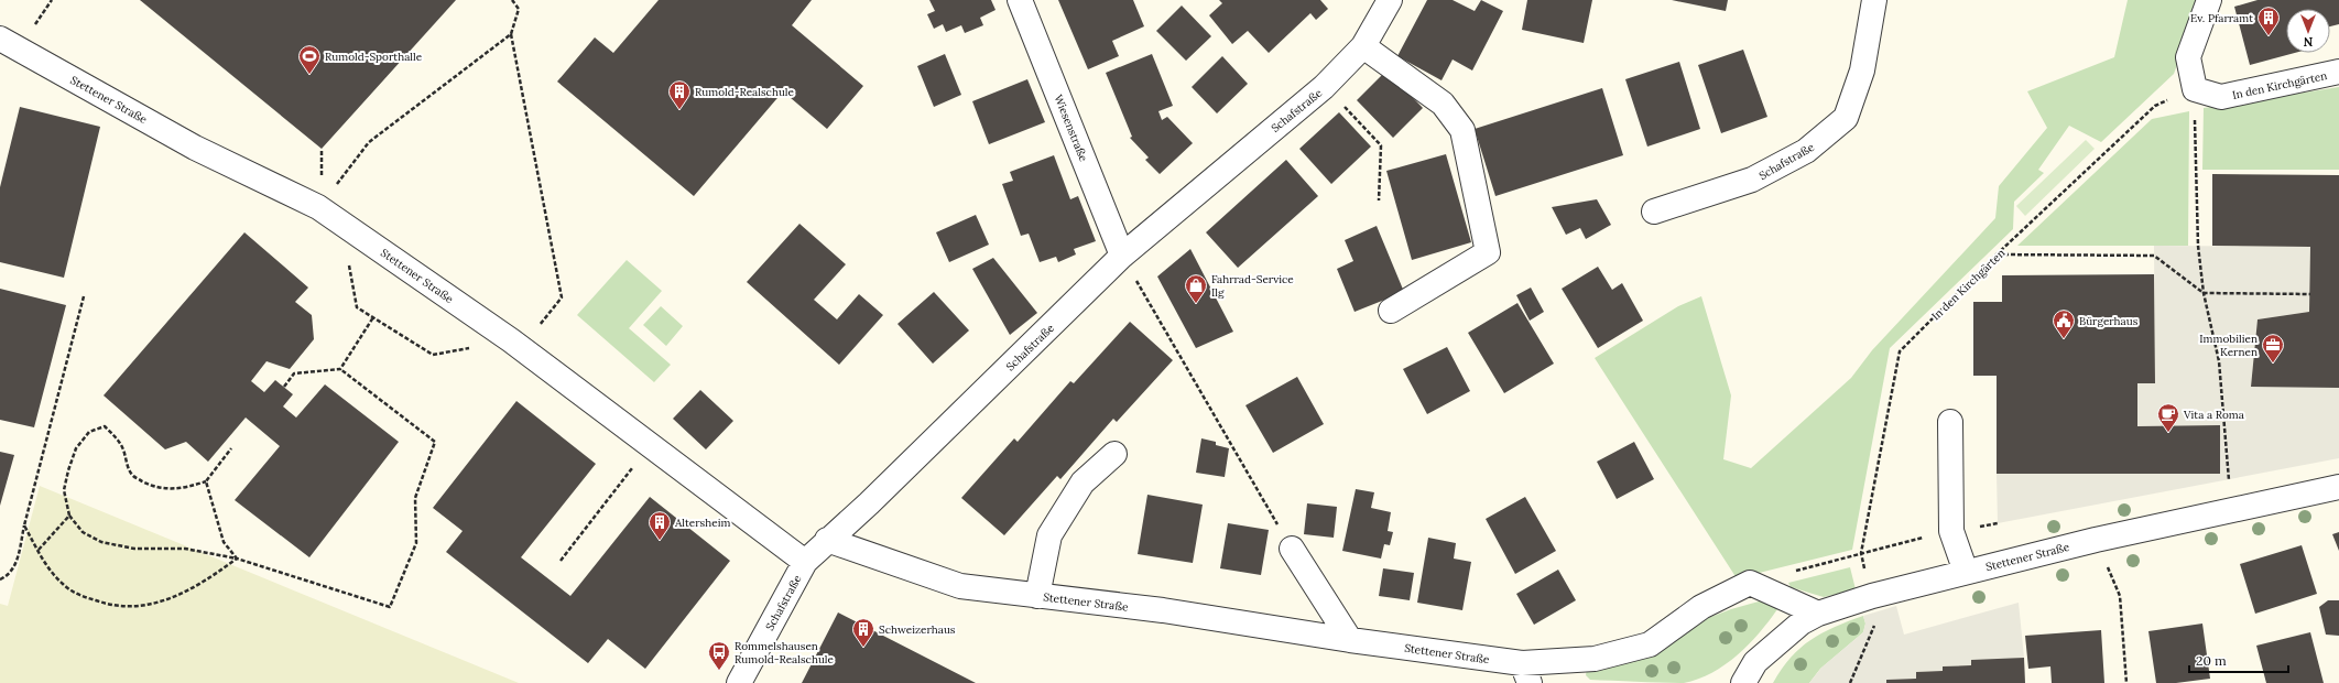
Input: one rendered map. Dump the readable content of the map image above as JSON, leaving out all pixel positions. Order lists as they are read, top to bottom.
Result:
{
  "streets": {
    "street": [
      "In den Kirchgärten",
      "Stettener Straße",
      "Schafstraße",
      "Wiesenstraße"
    ]
  },
  "crossings": [
    ["In den Kirchgärten", "Stettener Straße"],
    ["Stettener Straße", "Schafstraße"],
    ["Schafstraße", "Wiesenstraße"]
  ],
  "places": {
    "building": [
      "Ev. Pfarramt",
      "Rumold-Realschule",
      "Altersheim",
      "Schweizerhaus"
    ],
    "sports": ["Rumold-Sporthalle"],
    "shop": ["Fahrrad-Service Ilg"],
    "public building": ["Bürgerhaus"],
    "office": ["Immobilien Kernen"],
    "cafe": ["Vita a Roma"],
    "bus stop": ["Rommelshausen Rumold-Realschule"]
  },
  "scale_bar": "20 m",
  "north": "bottom"
}
